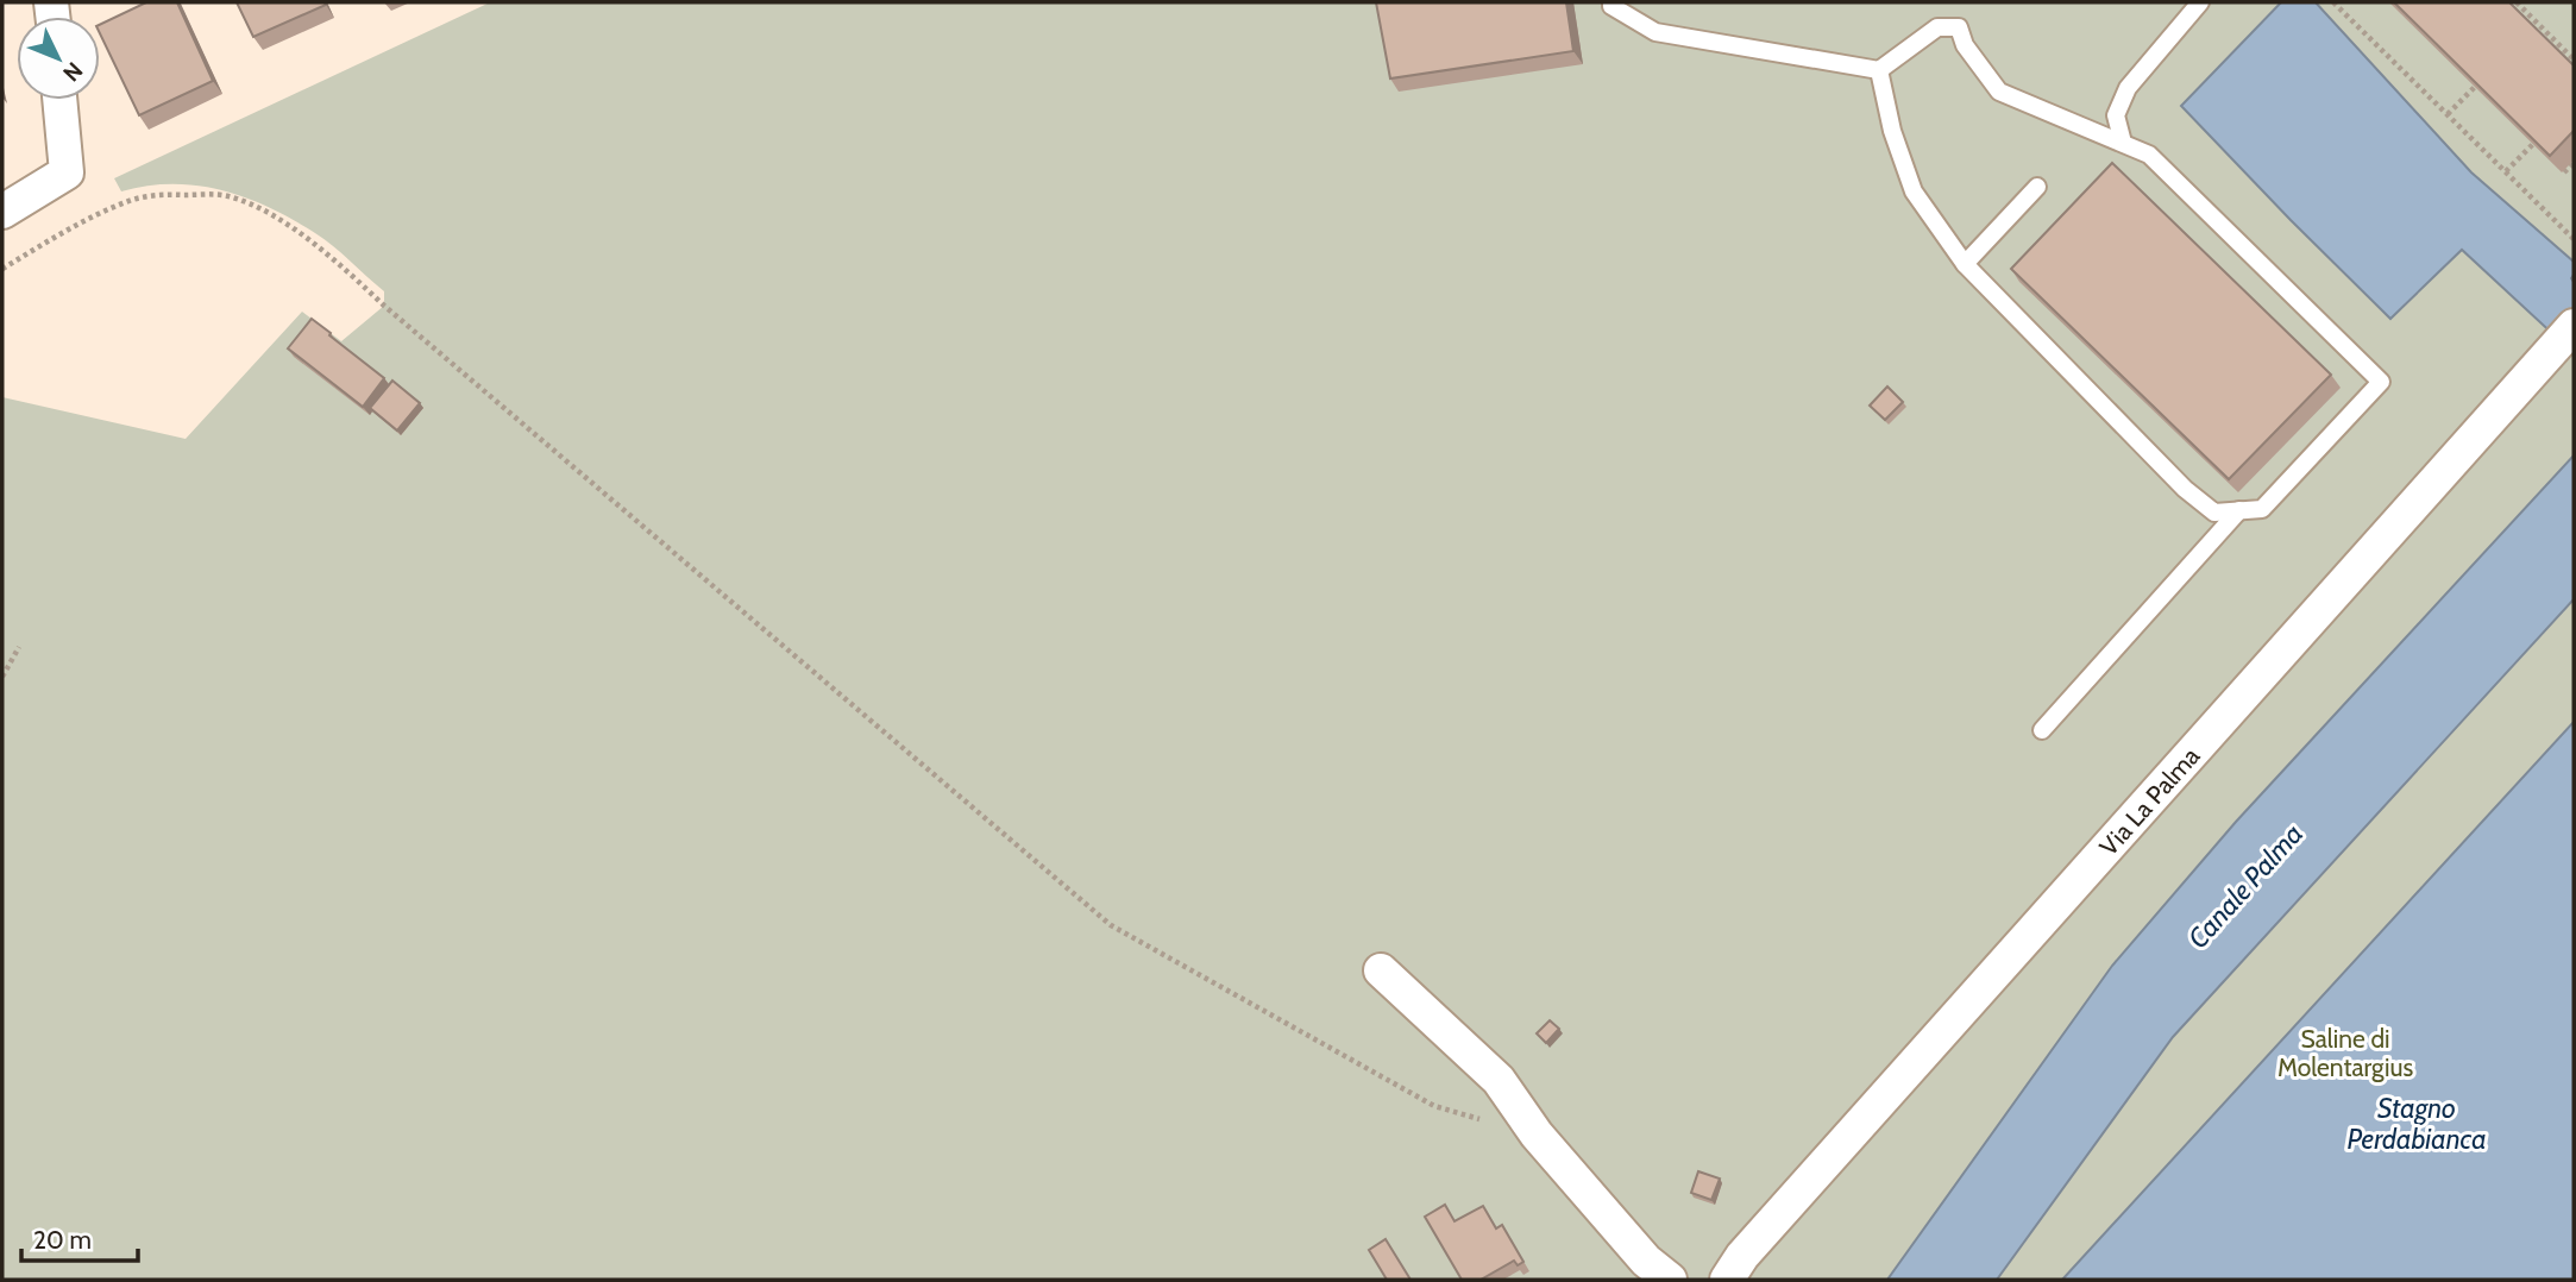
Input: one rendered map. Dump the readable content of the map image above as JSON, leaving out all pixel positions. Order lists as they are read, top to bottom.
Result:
{
  "streets": {
    "street": ["Via La Palma"]
  },
  "water": ["Canale Palma", "Stagno Perdabianca"],
  "parks": ["Saline di Molentargius"],
  "scale_bar": "20 m",
  "north": "bottom right"
}
